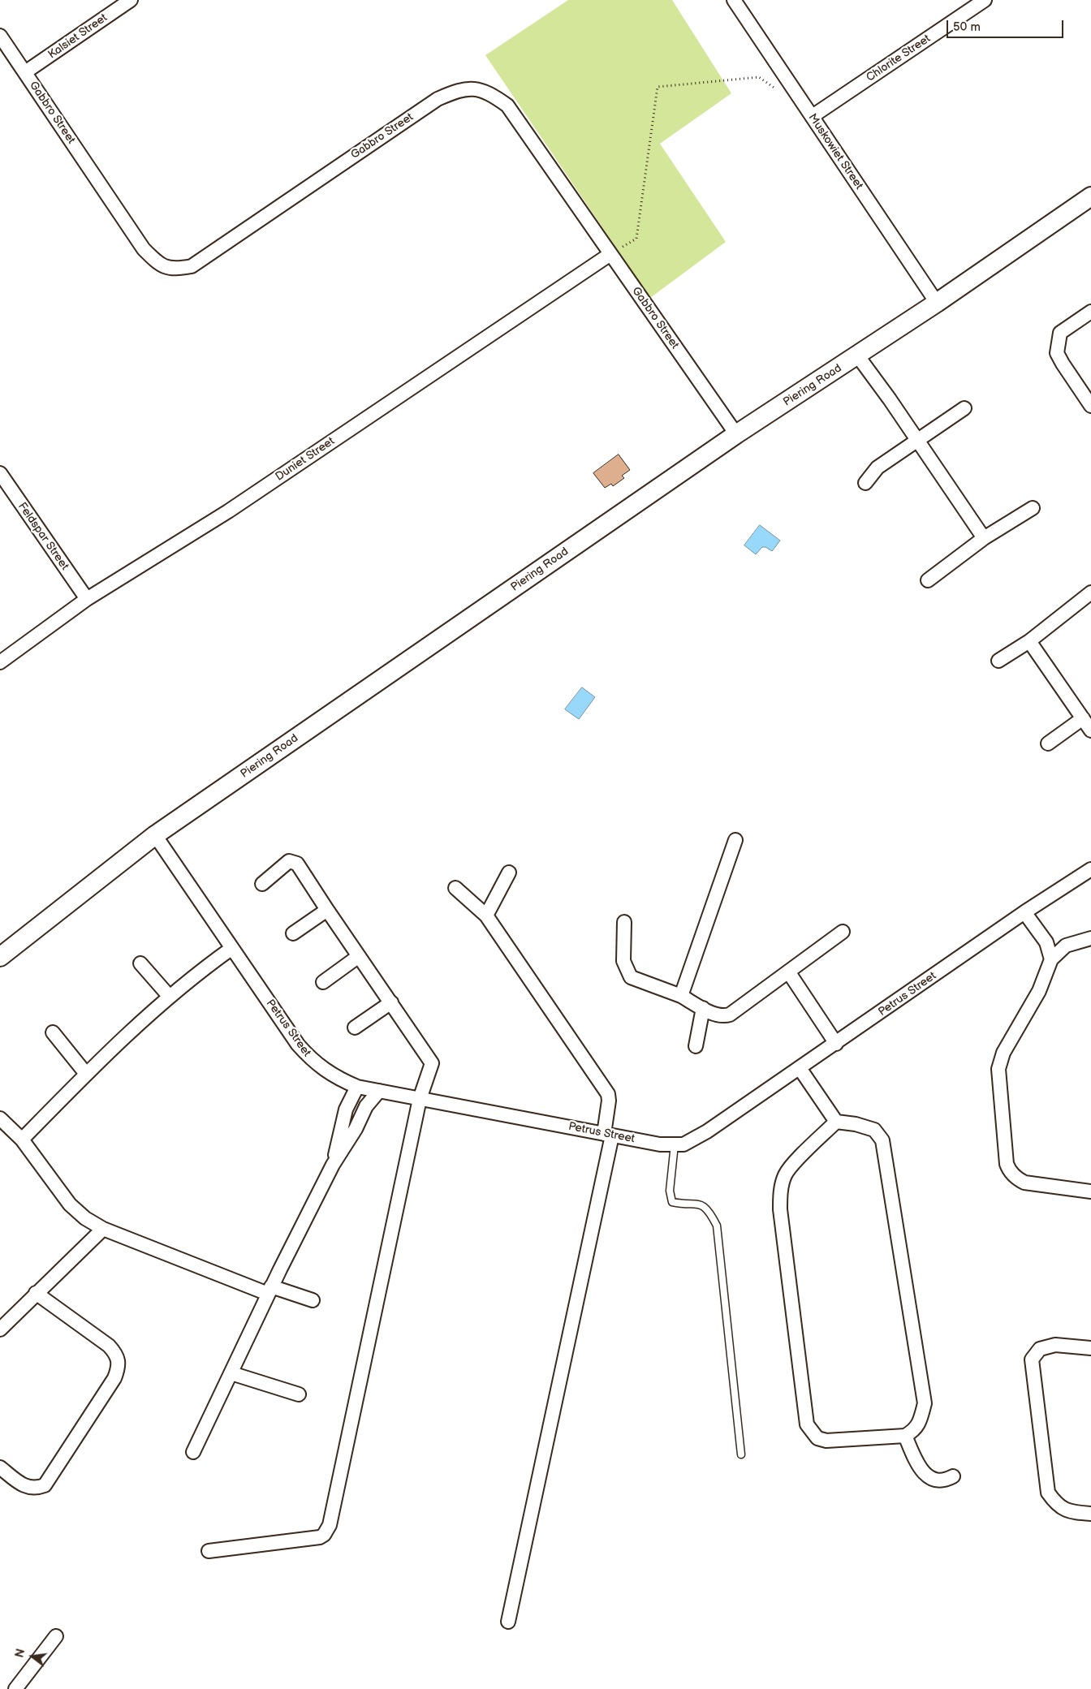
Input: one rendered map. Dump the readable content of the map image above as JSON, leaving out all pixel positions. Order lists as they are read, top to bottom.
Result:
{
  "streets": {
    "street": [
      "Kalsiet Street",
      "Chlorite Street",
      "Gabbro Street",
      "Muskowiet Street",
      "Piering Road",
      "Duniet Street",
      "Feldspar Street",
      "Petrus Street"
    ]
  },
  "crossings": [
    ["Kalsiet Street", "Gabbro Street"],
    ["Chlorite Street", "Muskowiet Street"],
    ["Gabbro Street", "Piering Road"],
    ["Gabbro Street", "Duniet Street"],
    ["Muskowiet Street", "Piering Road"],
    ["Piering Road", "Petrus Street"],
    ["Duniet Street", "Feldspar Street"]
  ],
  "scale_bar": "50 m",
  "north": "left"
}
